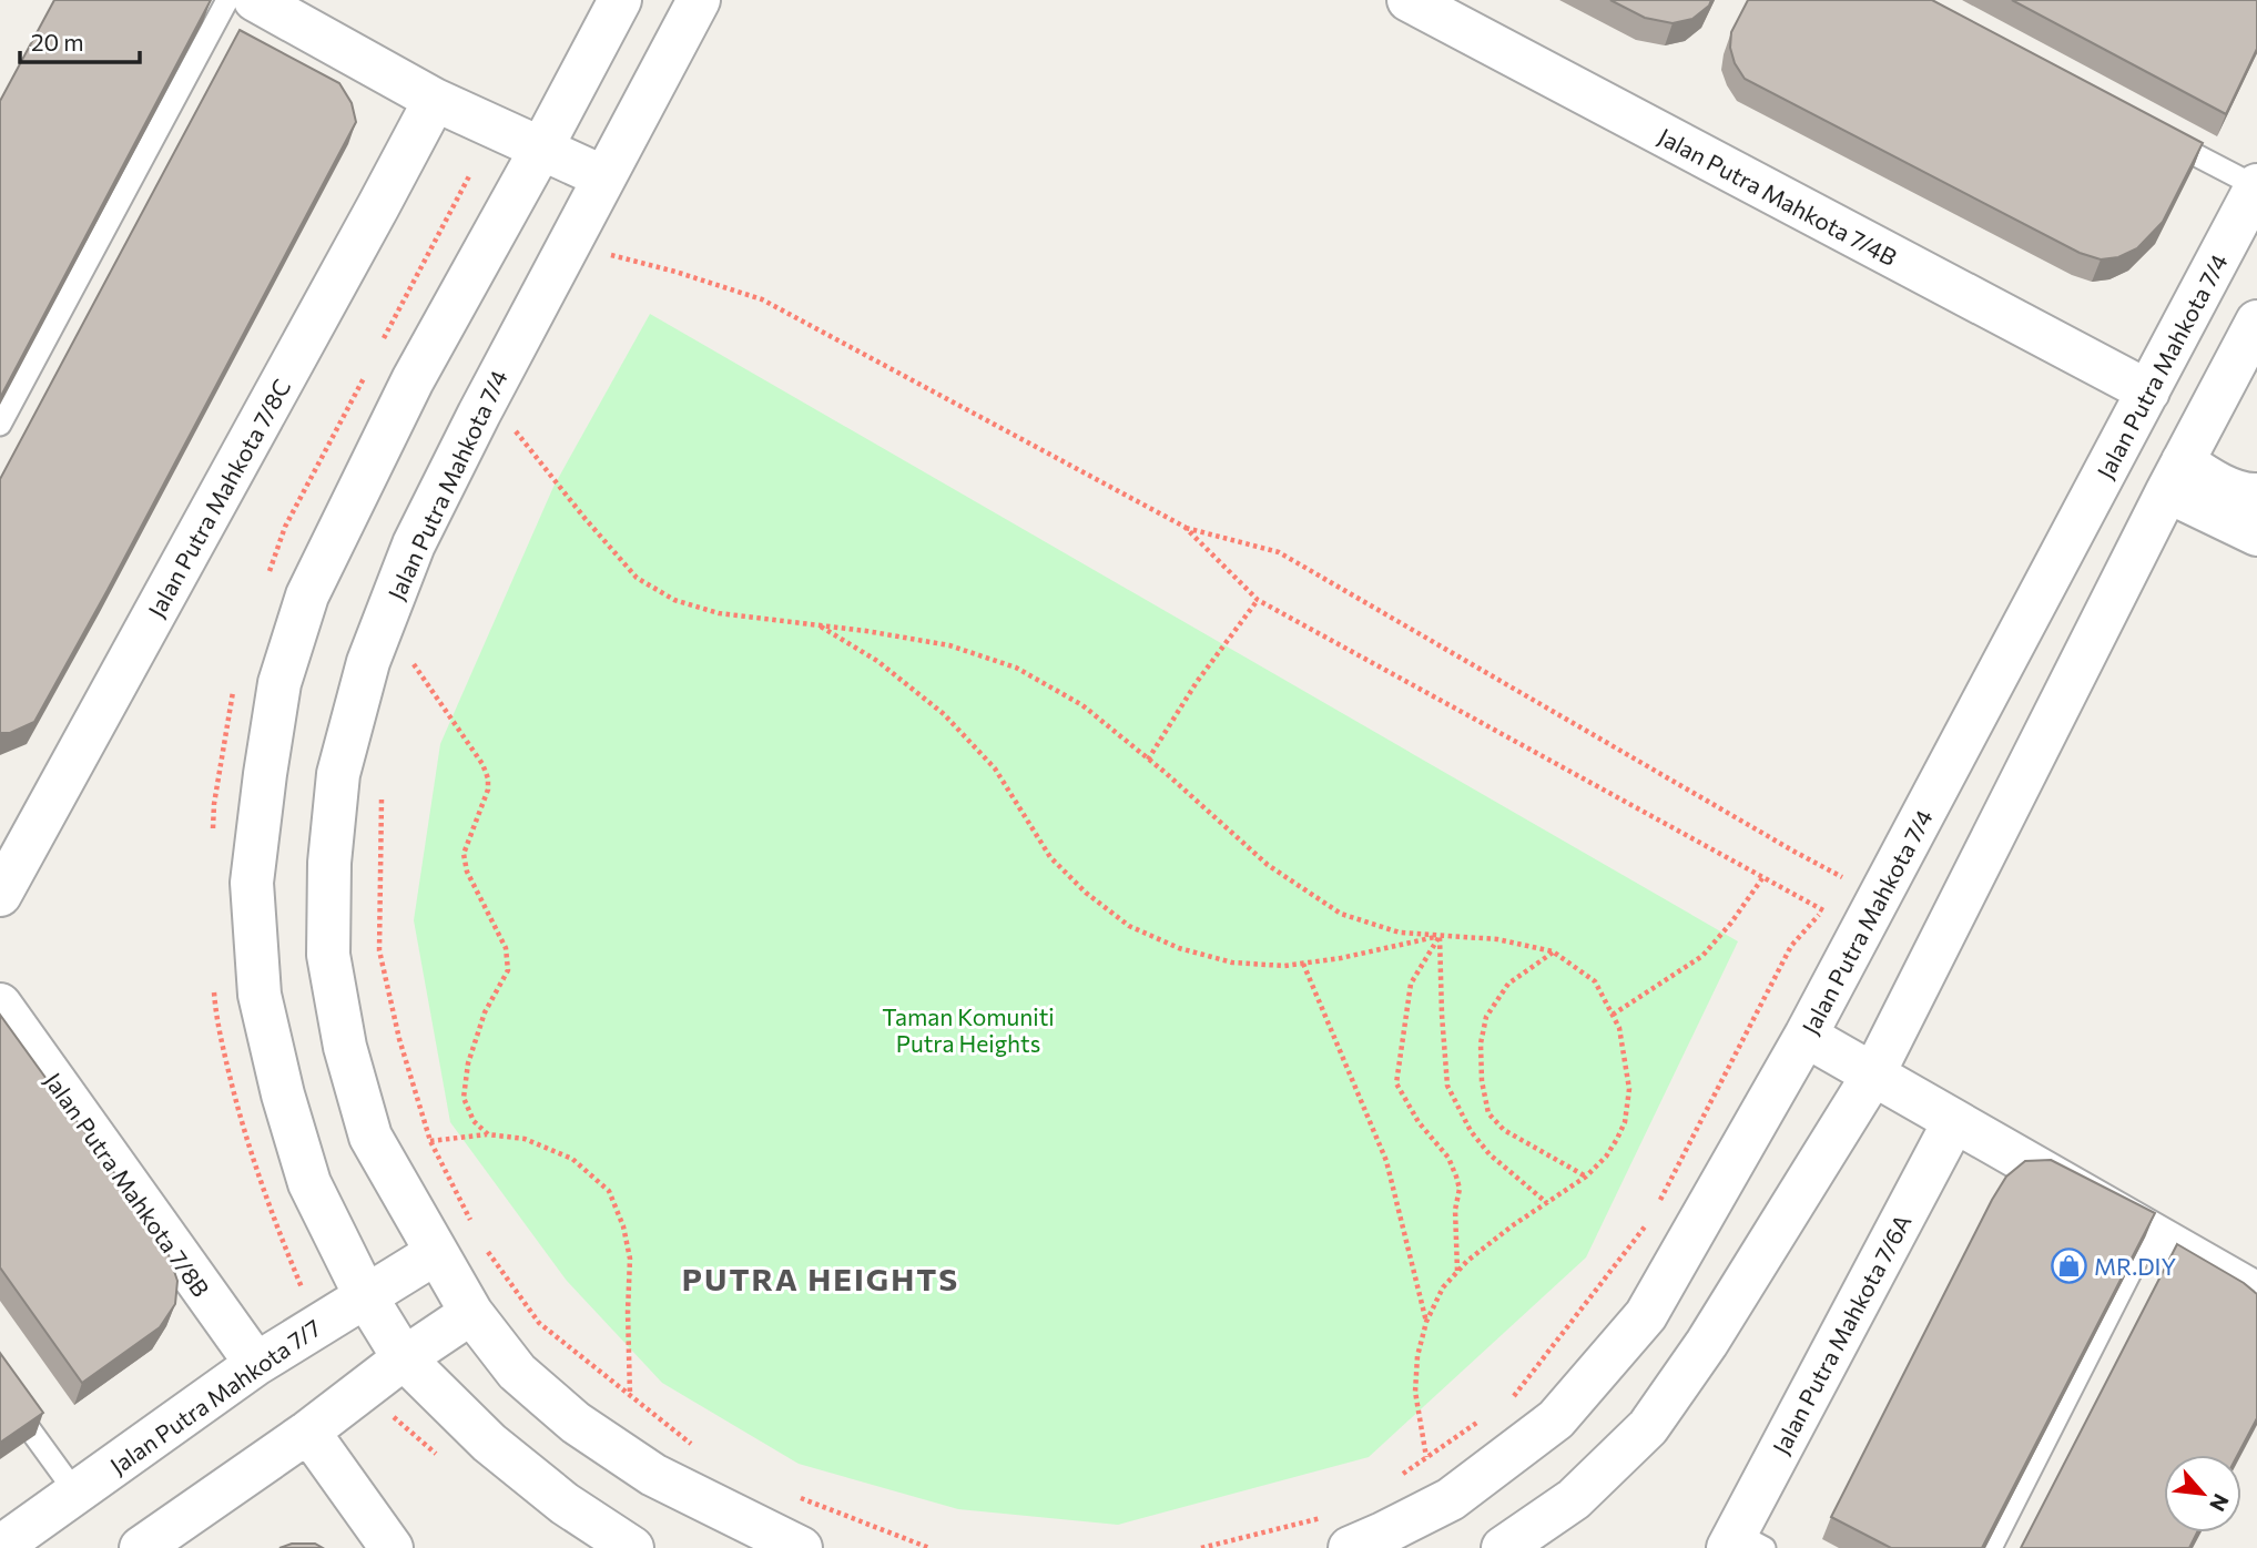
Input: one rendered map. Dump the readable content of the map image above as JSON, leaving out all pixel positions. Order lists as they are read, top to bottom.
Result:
{
  "streets": {
    "street": [
      "Jalan Putra Mahkota 7/4B",
      "Jalan Putra Mahkota 7/4",
      "Jalan Putra Mahkota 7/8C",
      "Jalan Putra Mahkota 7/8B",
      "Jalan Putra Mahkota 7/6A",
      "Jalan Putra Mahkota 7/7"
    ]
  },
  "crossings": [
    ["Jalan Putra Mahkota 7/4B", "Jalan Putra Mahkota 7/4"],
    ["Jalan Putra Mahkota 7/4", "Jalan Putra Mahkota 7/7"],
    ["Jalan Putra Mahkota 7/8B", "Jalan Putra Mahkota 7/7"]
  ],
  "districts": ["PUTRA HEIGHTS"],
  "parks": ["Taman Komuniti Putra Heights"],
  "places": {
    "shop": ["MR.DIY"]
  },
  "scale_bar": "20 m",
  "north": "bottom right"
}
